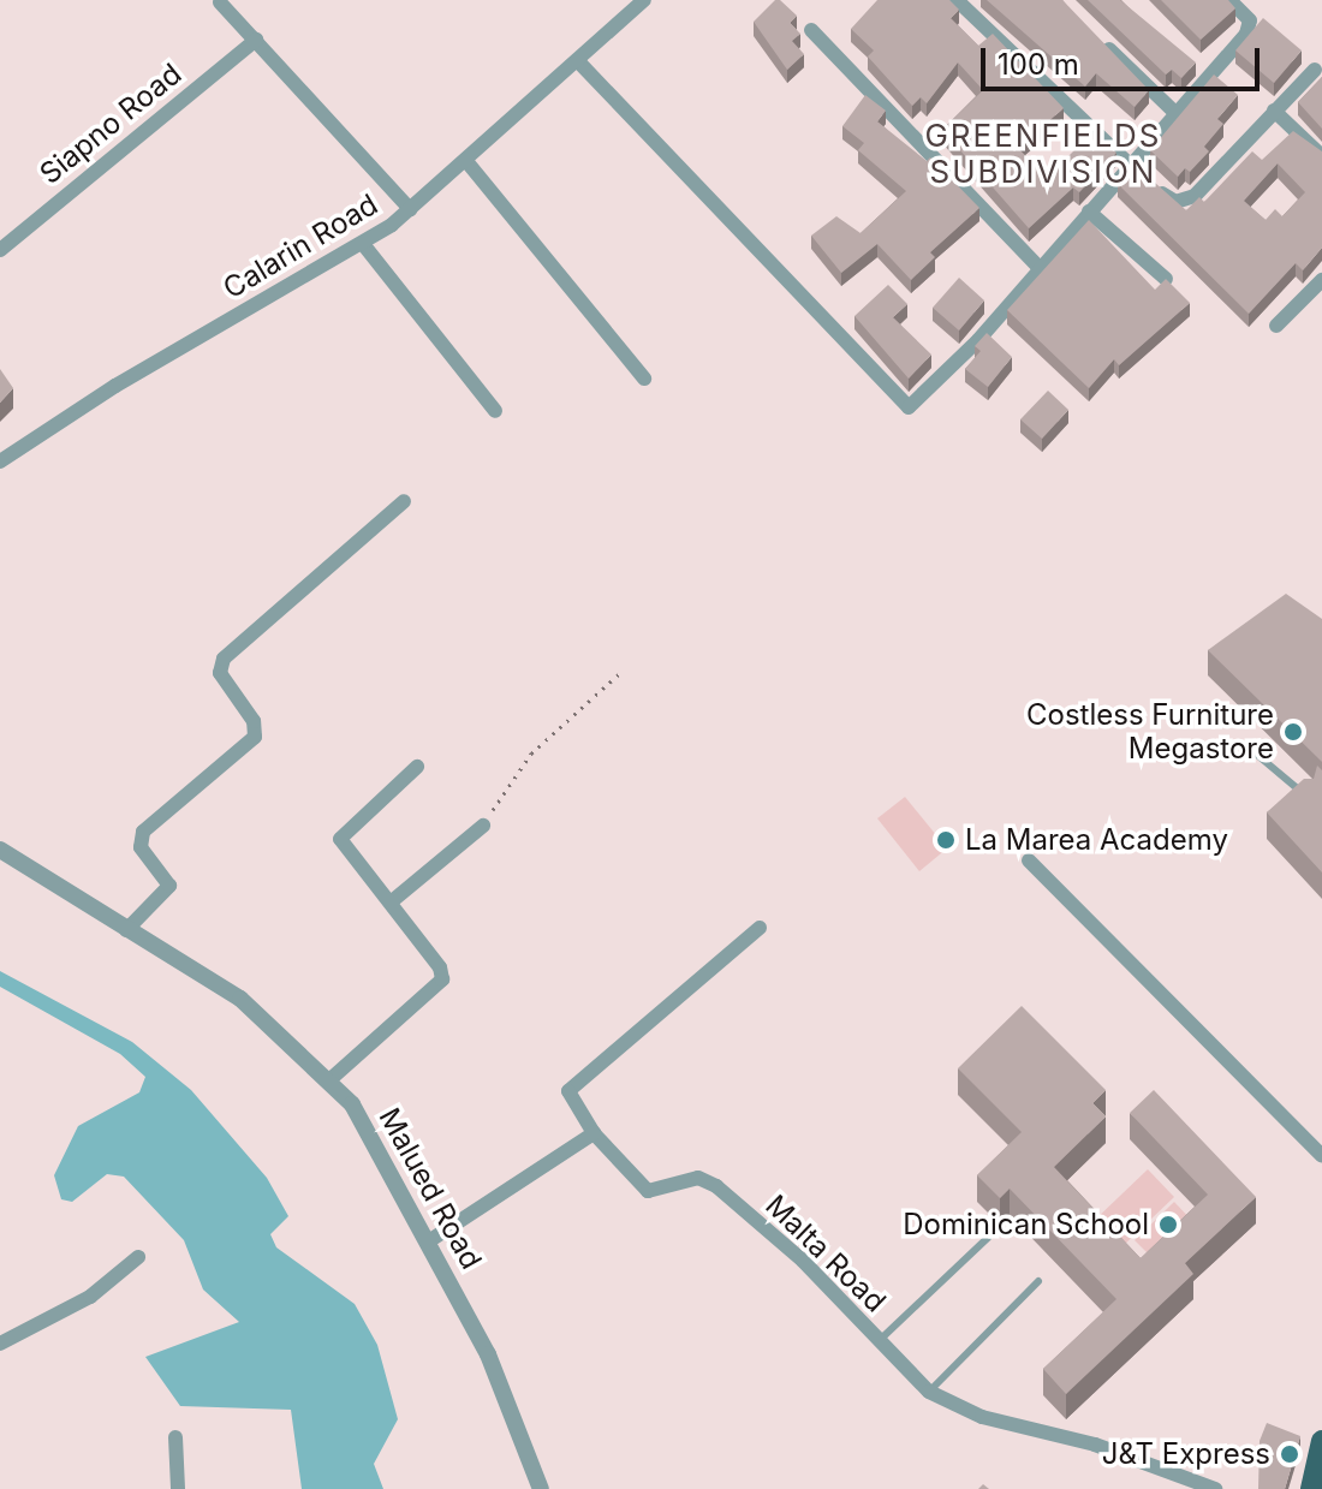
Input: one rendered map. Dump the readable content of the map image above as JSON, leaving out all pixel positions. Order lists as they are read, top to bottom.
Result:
{
  "streets": {
    "street": [
      "Siapno Road",
      "Calarin Road",
      "Malued Road",
      "Malta Road"
    ]
  },
  "districts": ["GREENFIELDS SUBDIVISION"],
  "places": [
    "Costless Furniture Megastore",
    "La Marea Academy",
    "Dominican School",
    "J&T Express"
  ],
  "scale_bar": "100 m"
}
